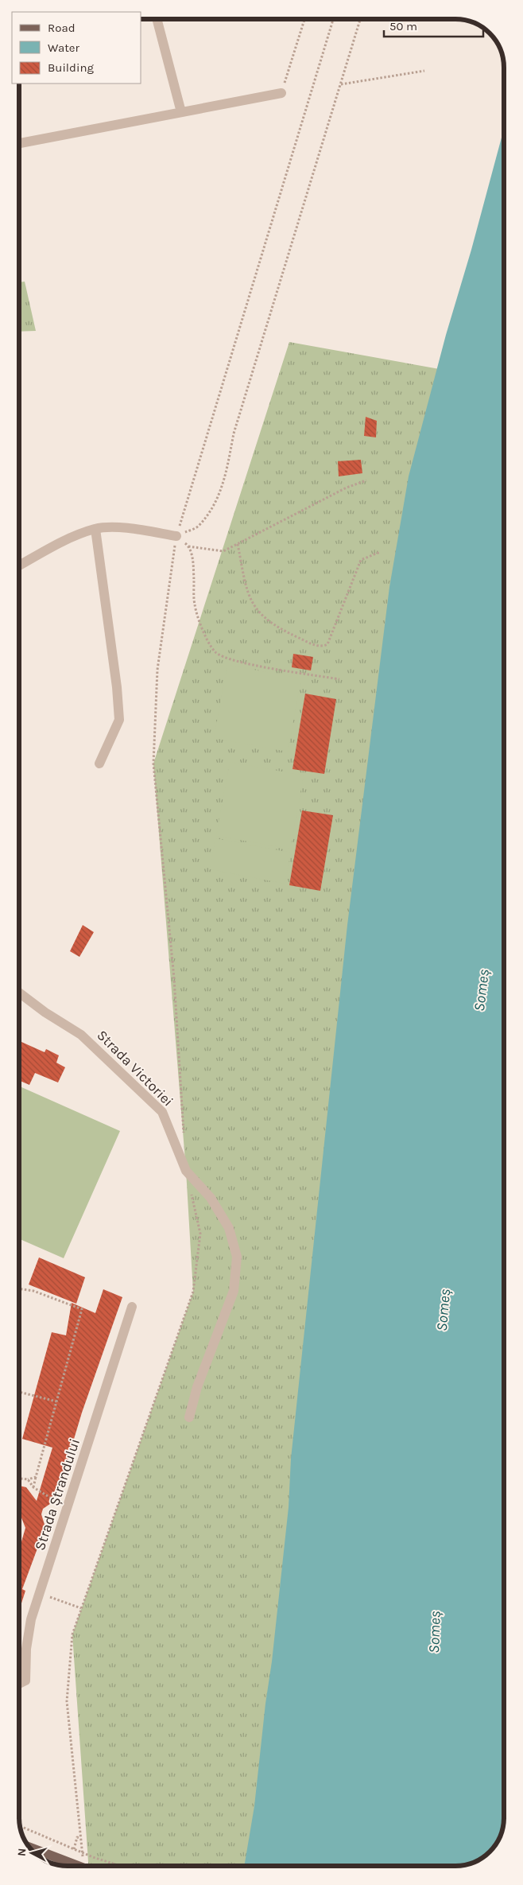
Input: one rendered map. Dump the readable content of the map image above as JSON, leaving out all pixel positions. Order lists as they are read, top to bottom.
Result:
{
  "streets": {
    "street": ["Strada Victoriei", "Strada Ștrandului"]
  },
  "water": ["Someș"],
  "legend": ["Road", "Water", "Building"],
  "scale_bar": "50 m",
  "north": "left"
}
